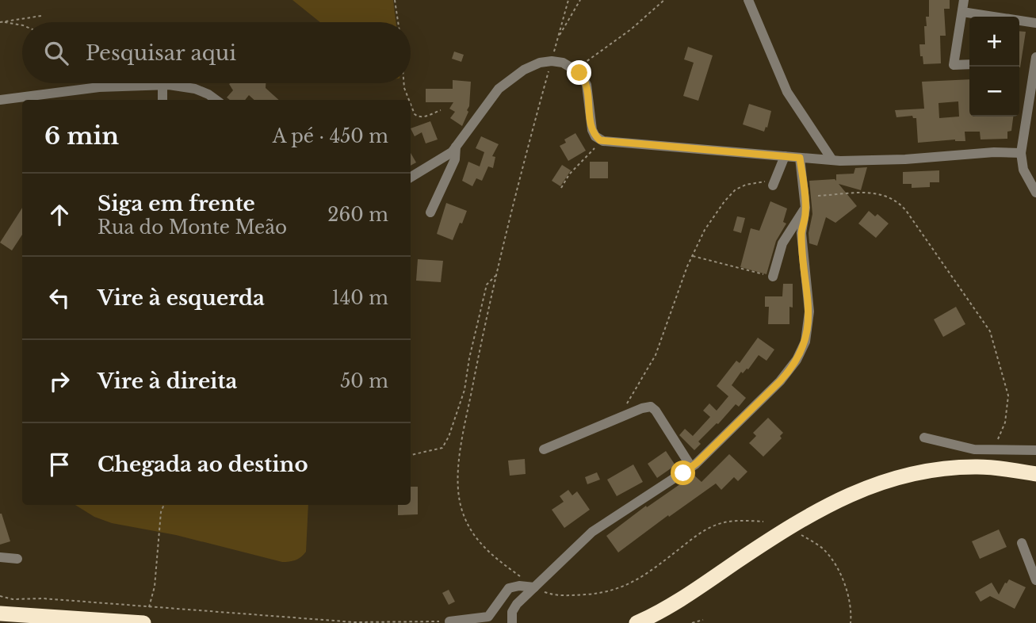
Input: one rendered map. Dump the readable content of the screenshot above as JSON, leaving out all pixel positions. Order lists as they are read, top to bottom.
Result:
{
  "page": {
    "map_buttons": ["+", "−"],
    "search": "Pesquisar aqui",
    "heading": ["6 min", "A pé · 450 m"],
    "list": [
      ["Siga em frente", "Rua do Monte Meão", "260 m"],
      ["Vire à esquerda", "140 m"],
      ["Vire à direita", "50 m"],
      "Chegada ao destino"
    ]
  }
}
